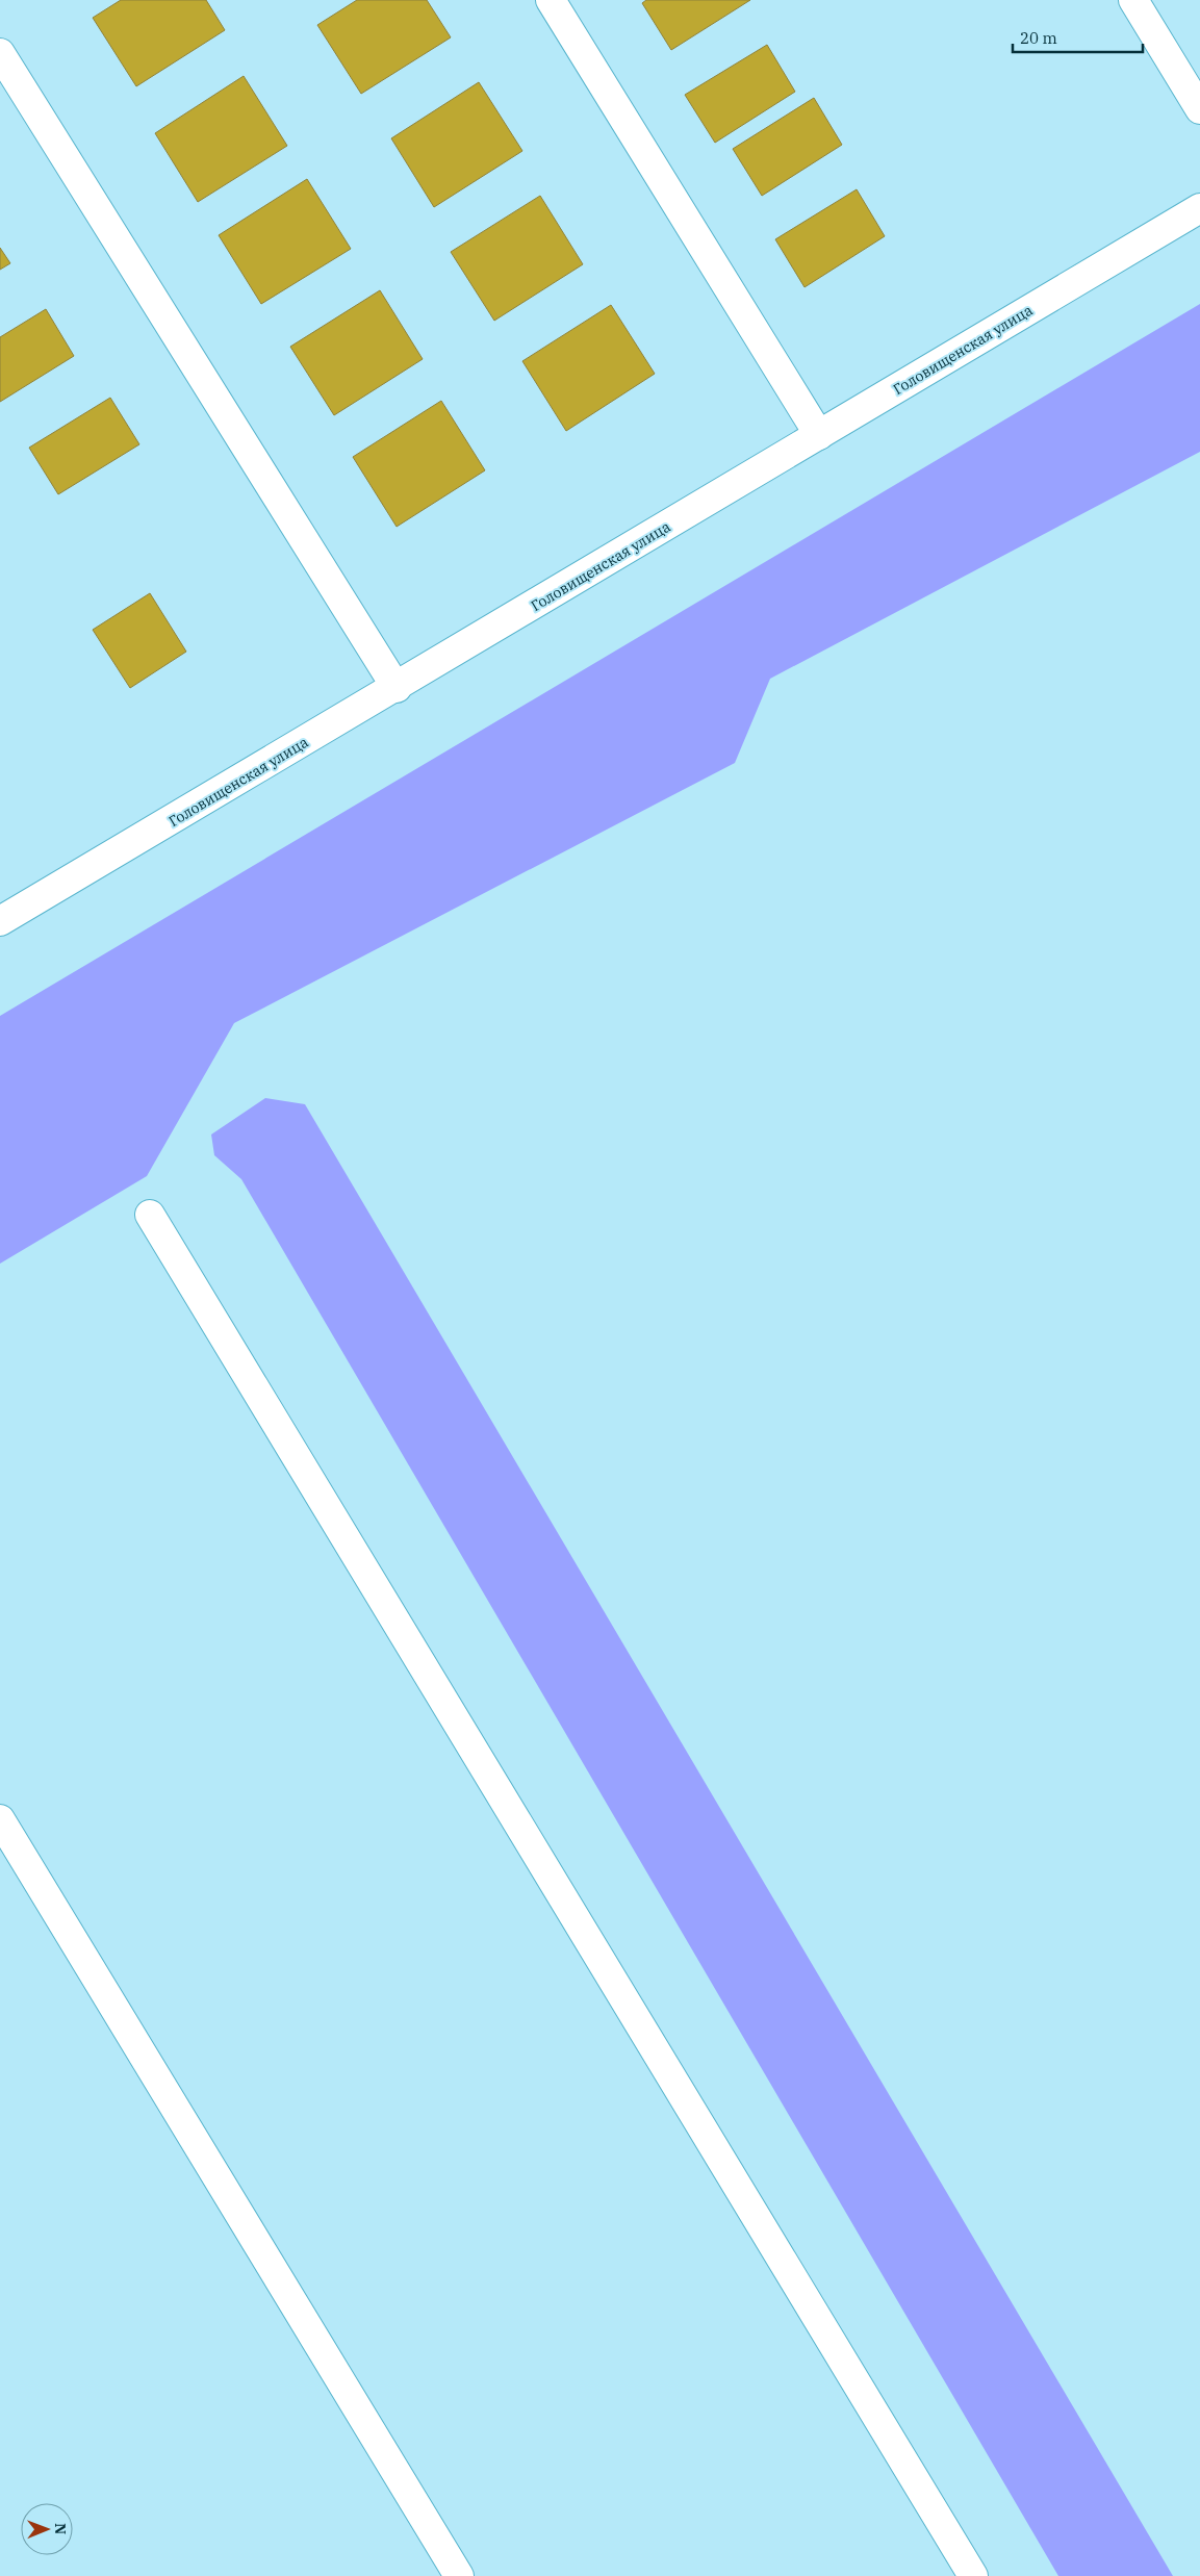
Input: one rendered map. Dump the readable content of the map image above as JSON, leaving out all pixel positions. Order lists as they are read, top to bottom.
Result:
{
  "streets": {
    "street": ["Головищенская улица"]
  },
  "scale_bar": "20 m",
  "north": "right"
}
